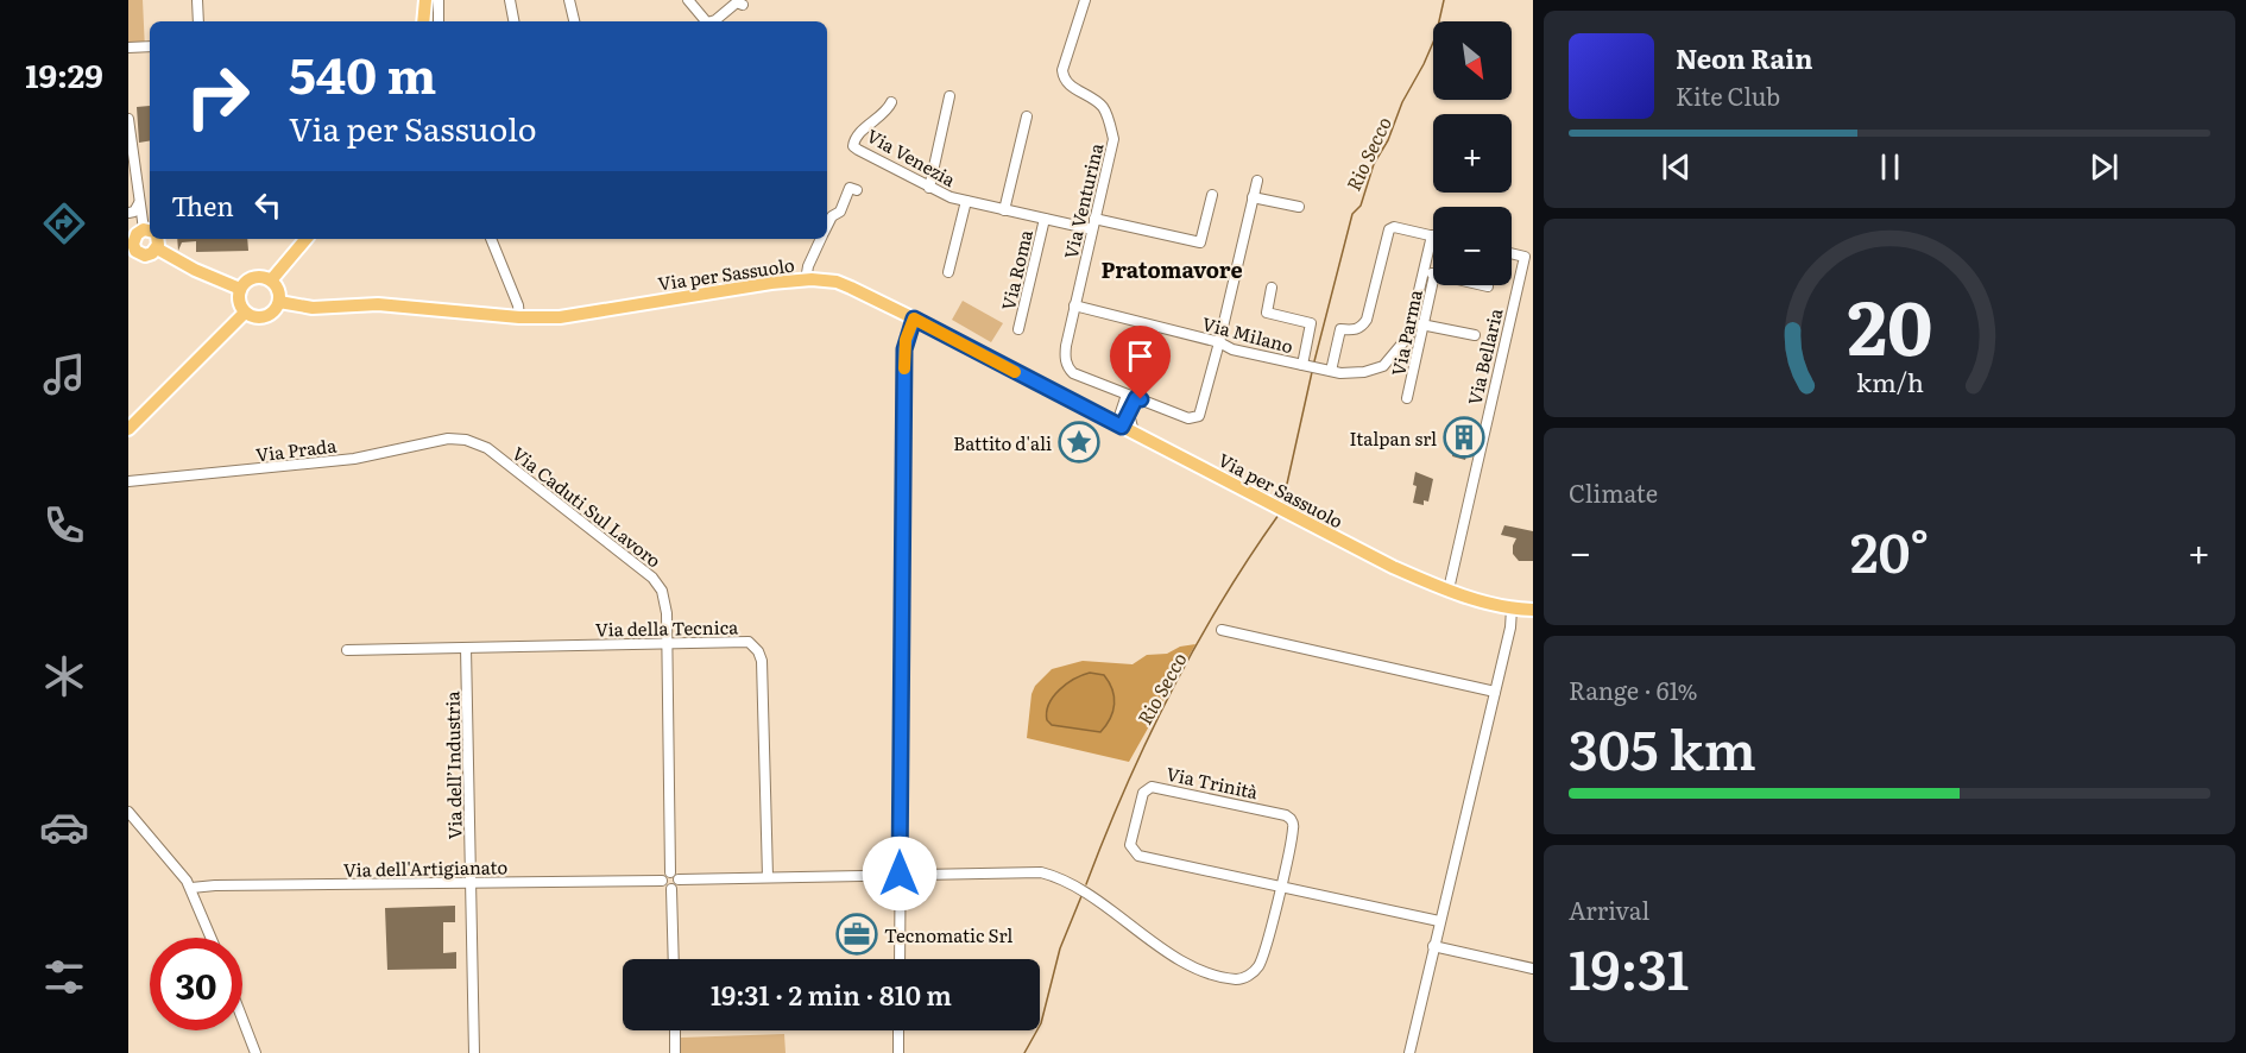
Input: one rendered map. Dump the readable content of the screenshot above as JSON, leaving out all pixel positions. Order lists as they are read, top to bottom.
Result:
{
  "streets": {
    "main road": ["Via per Sassuolo"],
    "street": [
      "Via Venezia",
      "Via Venturina",
      "Via Roma",
      "Via Parma",
      "Via Milano",
      "Via Bellaria",
      "Via Prada",
      "Via Caduti Sul Lavoro",
      "Via della Tecnica",
      "Via dell’Industria",
      "Via Trinità",
      "Via dell'Artigianato"
    ]
  },
  "crossings": [
    ["Via Venezia", "Via Venturina"],
    ["Via Venezia", "Via Roma"],
    ["Via Venturina", "Via Milano"],
    ["Via per Sassuolo", "Via Bellaria"],
    ["Via Prada", "Via Caduti Sul Lavoro"],
    ["Via Caduti Sul Lavoro", "Via della Tecnica"],
    ["Via Caduti Sul Lavoro", "Via dell'Artigianato"],
    ["Via della Tecnica", "Via dell’Industria"],
    ["Via dell’Industria", "Via dell'Artigianato"]
  ],
  "districts": ["Pratomavore"],
  "water": ["Rio Secco"],
  "places": {
    "building": ["Italpan srl"],
    "place": ["Battito d'ali"],
    "office": ["Tecnomatic Srl"]
  },
  "north": "bottom right",
  "page": {
    "tabs": "19:29",
    "map_buttons": ["+", "−"],
    "turn": ["540 m", "Via per Sassuolo"],
    "song": ["Neon Rain", "Kite Club"],
    "then": "Then",
    "tile": [
      "Climate",
      ["Range · 61%", "305 km"],
      ["Arrival", "19:31"]
    ],
    "heat": ["−", "20°", "+"],
    "limit": "30",
    "trip": "19:31 · 2 min · 810 m",
    "gauge": ["20", "km/h"]
  }
}
